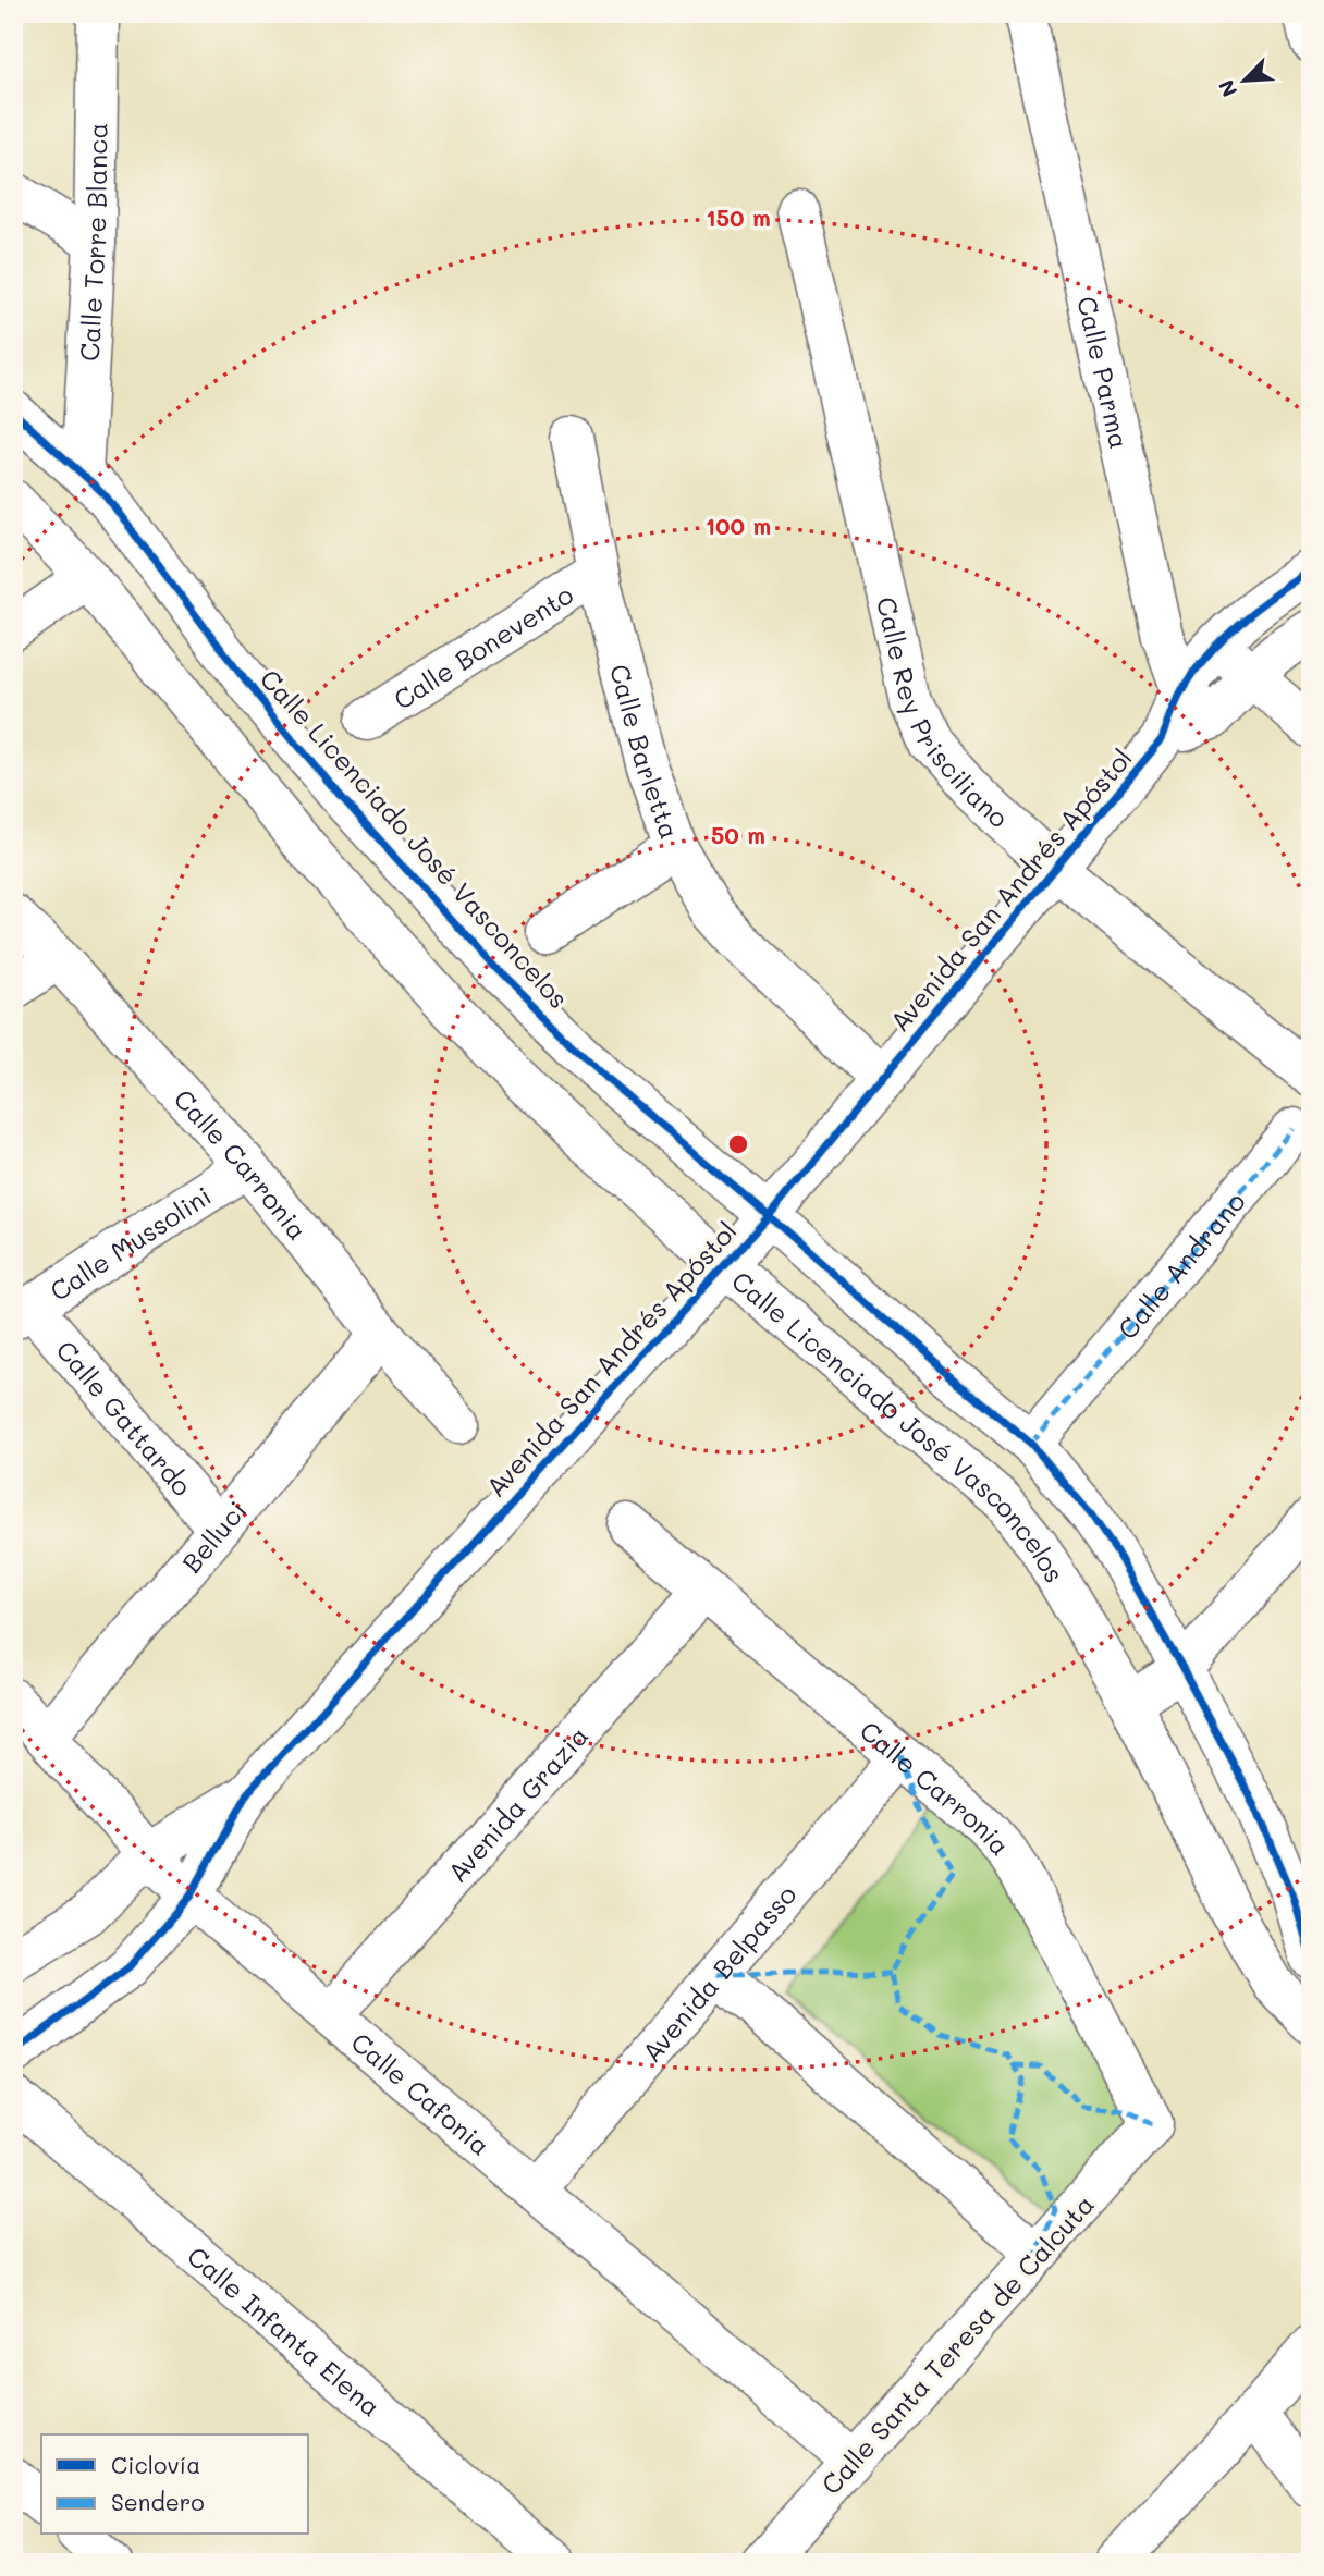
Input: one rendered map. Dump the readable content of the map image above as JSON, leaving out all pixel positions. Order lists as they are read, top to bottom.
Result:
{
  "streets": {
    "street": [
      "Calle Torre Blanca",
      "Calle Parma",
      "Calle Bonevento",
      "Calle Rey Prisciliano",
      "Calle Barletta",
      "Calle Licenciado José Vasconcelos",
      "Avenida San Andrés Apóstol",
      "Calle Carronia",
      "Calle Mussolini",
      "Calle Andrano",
      "Calle Gattardo",
      "Belluci",
      "Avenida Grazia",
      "Avenida Belpasso",
      "Calle Cafonia",
      "Calle Infanta Elena",
      "Calle Santa Teresa de Calcuta"
    ]
  },
  "crossings": [
    ["Calle Torre Blanca", "Calle Licenciado José Vasconcelos"],
    ["Calle Parma", "Avenida San Andrés Apóstol"],
    ["Calle Bonevento", "Calle Barletta"],
    ["Calle Rey Prisciliano", "Avenida San Andrés Apóstol"],
    ["Calle Barletta", "Avenida San Andrés Apóstol"],
    ["Calle Licenciado José Vasconcelos", "Avenida San Andrés Apóstol"],
    ["Calle Licenciado José Vasconcelos", "Calle Andrano"],
    ["Avenida San Andrés Apóstol", "Calle Cafonia"],
    ["Calle Carronia", "Calle Mussolini"],
    ["Calle Carronia", "Belluci"],
    ["Calle Carronia", "Avenida Grazia"],
    ["Calle Carronia", "Avenida Belpasso"],
    ["Calle Carronia", "Calle Santa Teresa de Calcuta"],
    ["Calle Mussolini", "Calle Gattardo"],
    ["Calle Gattardo", "Belluci"],
    ["Belluci", "Calle Cafonia"],
    ["Avenida Grazia", "Calle Cafonia"],
    ["Avenida Belpasso", "Calle Cafonia"],
    ["Calle Cafonia", "Calle Santa Teresa de Calcuta"]
  ],
  "legend": ["Ciclovía", "Sendero"],
  "north": "bottom left",
  "rings": ["150 m", "100 m", "50 m"]
}
